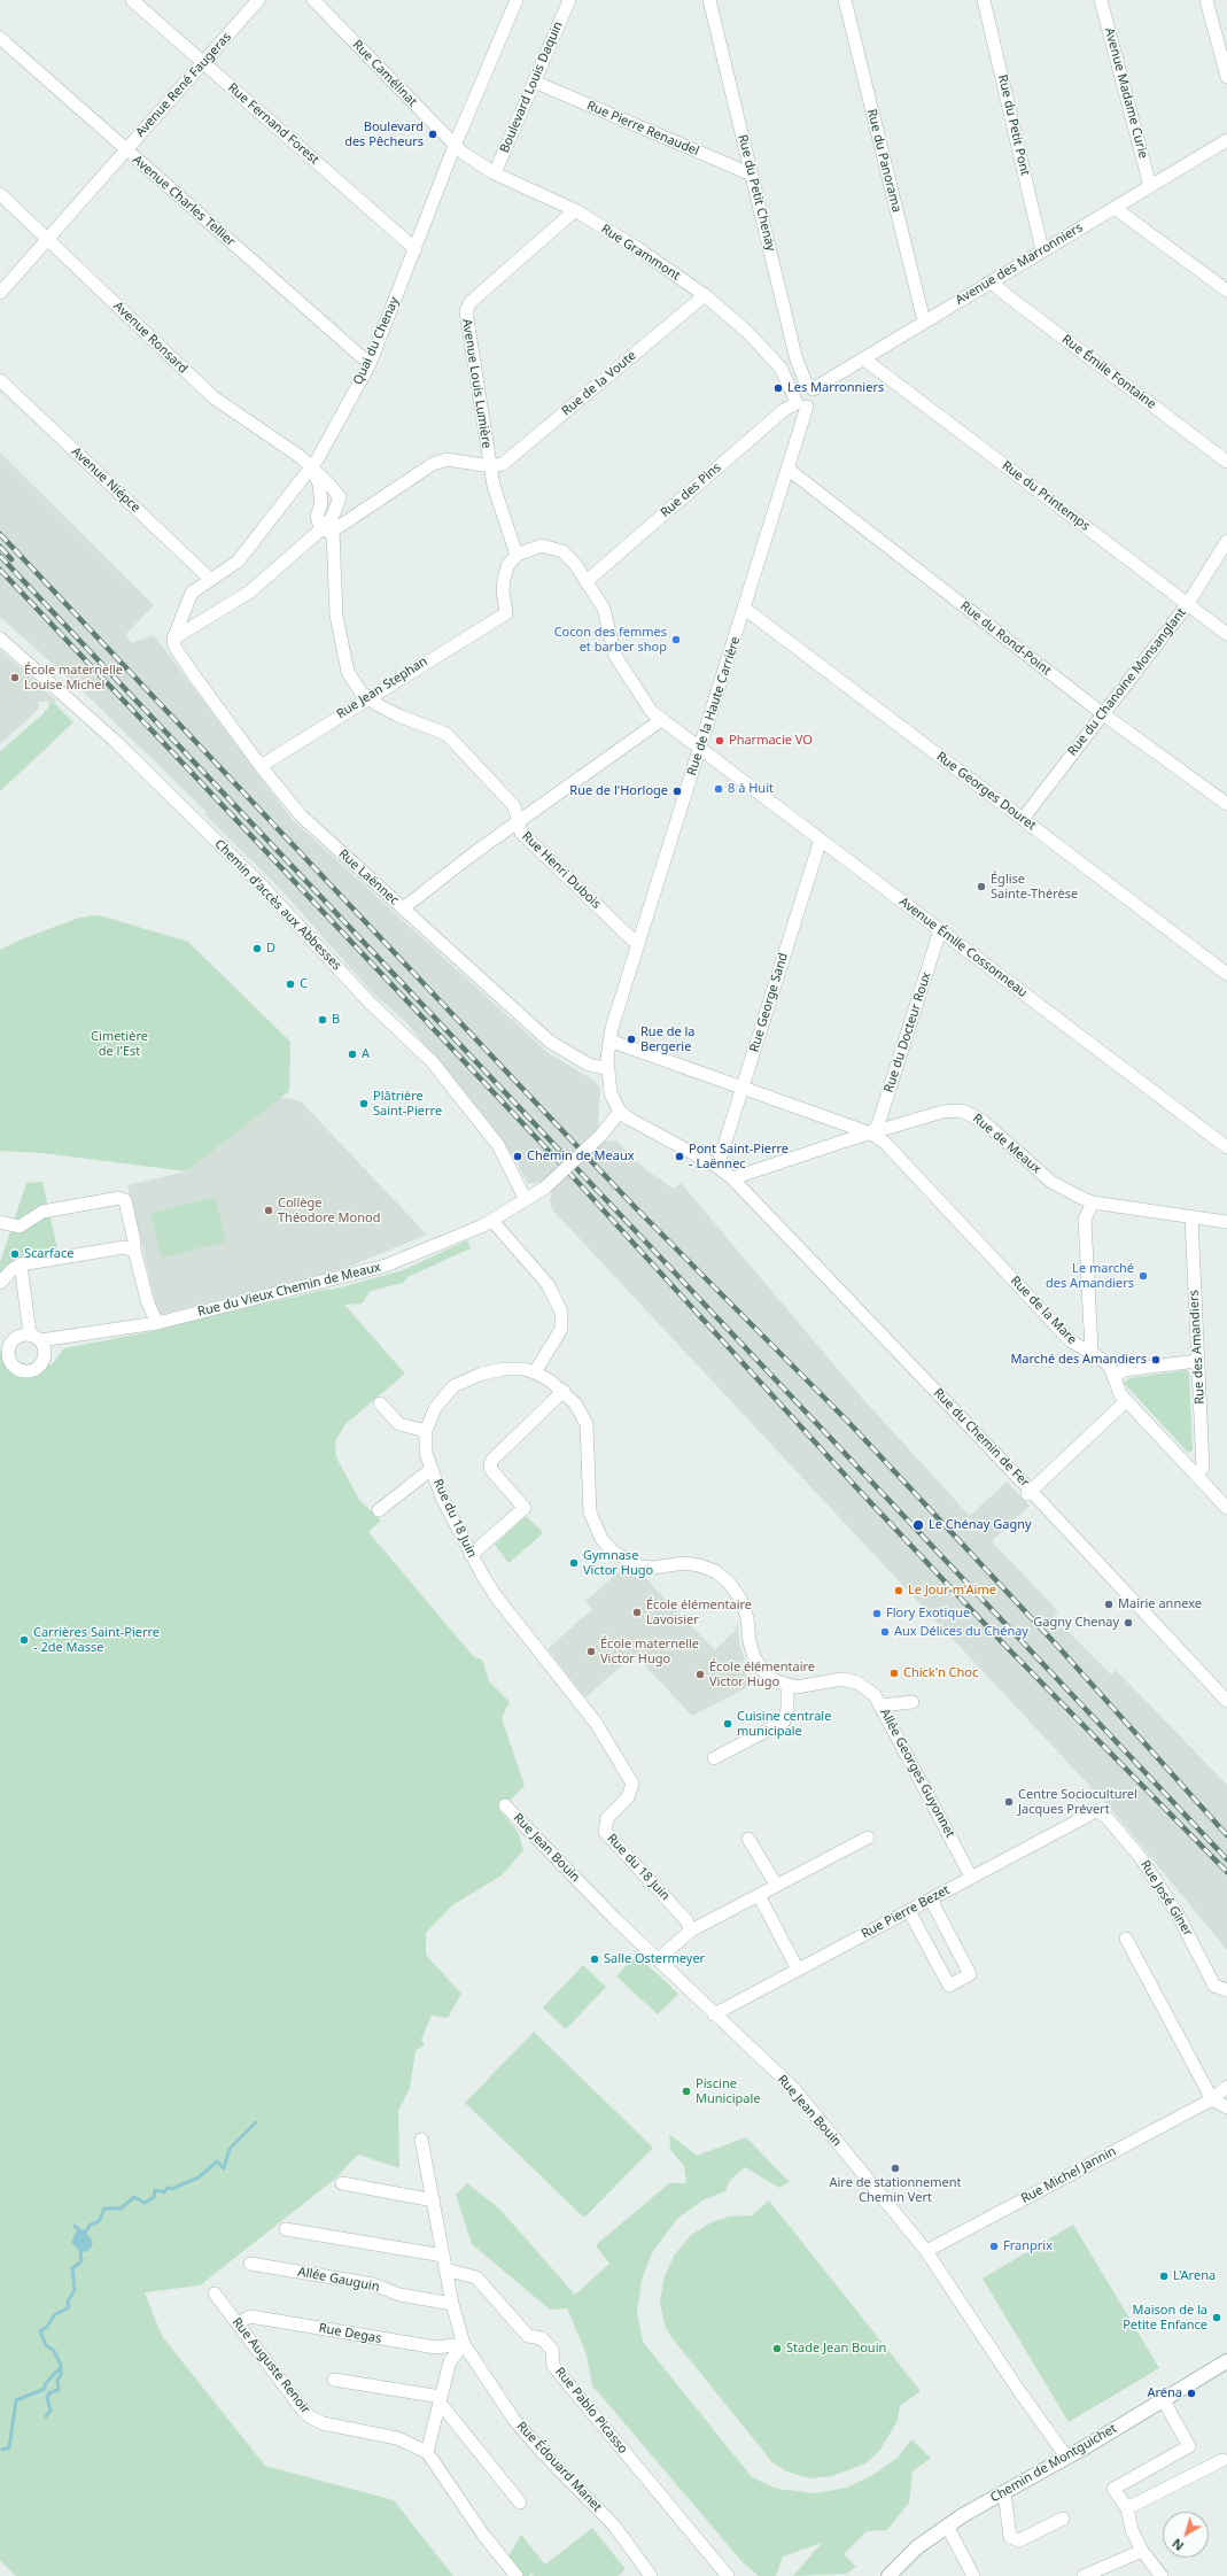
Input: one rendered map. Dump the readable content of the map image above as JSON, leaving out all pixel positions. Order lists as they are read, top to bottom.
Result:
{
  "streets": {
    "street": [
      "Rue Camélinat",
      "Avenue René Faugeras",
      "Boulevard Louis Daquin",
      "Avenue Madame Curie",
      "Rue Fernand Forest",
      "Rue du Petit Pont",
      "Rue Pierre Renaudel",
      "Rue du Panorama",
      "Rue du Petit Chenay",
      "Avenue Charles Tellier",
      "Rue Grammont",
      "Avenue des Marronniers",
      "Avenue Ronsard",
      "Quai du Chenay",
      "Rue Émile Fontaine",
      "Avenue Louis Lumière",
      "Rue de la Voute",
      "Avenue Niépce",
      "Rue des Pins",
      "Rue du Printemps",
      "Rue du Rond-Point",
      "Rue du Chanoine Monsanglant",
      "Rue Jean Stephan",
      "Rue de la Haute Carrière",
      "Rue Georges Douret",
      "Rue Henri Dubois",
      "Rue Laënnec",
      "Chemin d'accès aux Abbesses",
      "Avenue Émile Cossonneau",
      "Rue George Sand",
      "Rue du Docteur Roux",
      "Rue de Meaux",
      "Rue du Vieux Chemin de Meaux",
      "Rue de la Mare",
      "Rue des Amandiers",
      "Rue du Chemin de Fer",
      "Rue du 18 Juin",
      "Allée Georges Guyonnet",
      "Rue Jean Bouin",
      "Rue José Giner",
      "Rue Pierre Bezet",
      "Rue Michel Jannin",
      "Allée Gauguin",
      "Rue Degas",
      "Rue Auguste Renoir",
      "Rue Pablo Picasso",
      "Chemin de Montguichet",
      "Rue Édouard Manet"
    ]
  },
  "crossings": [
    ["Rue Camélinat", "Rue Grammont"],
    ["Rue Camélinat", "Quai du Chenay"],
    ["Avenue René Faugeras", "Rue Fernand Forest"],
    ["Avenue René Faugeras", "Avenue Charles Tellier"],
    ["Avenue René Faugeras", "Avenue Ronsard"],
    ["Boulevard Louis Daquin", "Rue Pierre Renaudel"],
    ["Boulevard Louis Daquin", "Rue Grammont"],
    ["Avenue Madame Curie", "Avenue des Marronniers"],
    ["Rue Fernand Forest", "Quai du Chenay"],
    ["Rue du Petit Pont", "Avenue des Marronniers"],
    ["Rue Pierre Renaudel", "Rue du Petit Chenay"],
    ["Rue du Panorama", "Avenue des Marronniers"],
    ["Rue du Petit Chenay", "Avenue des Marronniers"],
    ["Rue du Petit Chenay", "Rue des Pins"],
    ["Rue du Petit Chenay", "Rue de la Haute Carrière"],
    ["Avenue Charles Tellier", "Quai du Chenay"],
    ["Rue Grammont", "Quai du Chenay"],
    ["Rue Grammont", "Avenue Louis Lumière"],
    ["Rue Grammont", "Rue de la Voute"],
    ["Rue Grammont", "Rue des Pins"],
    ["Rue Grammont", "Rue de la Haute Carrière"],
    ["Avenue des Marronniers", "Rue Émile Fontaine"],
    ["Avenue des Marronniers", "Rue des Pins"],
    ["Avenue des Marronniers", "Rue du Printemps"],
    ["Avenue des Marronniers", "Rue de la Haute Carrière"],
    ["Avenue Ronsard", "Quai du Chenay"],
    ["Avenue Ronsard", "Avenue Louis Lumière"],
    ["Quai du Chenay", "Avenue Niépce"],
    ["Quai du Chenay", "Rue Laënnec"],
    ["Avenue Louis Lumière", "Rue de la Voute"],
    ["Avenue Louis Lumière", "Rue Jean Stephan"],
    ["Avenue Louis Lumière", "Rue Henri Dubois"],
    ["Avenue Louis Lumière", "Avenue Émile Cossonneau"],
    ["Rue des Pins", "Rue de la Haute Carrière"],
    ["Rue des Pins", "Avenue Émile Cossonneau"],
    ["Rue du Printemps", "Rue du Chanoine Monsanglant"],
    ["Rue du Rond-Point", "Rue du Chanoine Monsanglant"],
    ["Rue du Rond-Point", "Rue de la Haute Carrière"],
    ["Rue du Chanoine Monsanglant", "Rue Georges Douret"],
    ["Rue Jean Stephan", "Rue Henri Dubois"],
    ["Rue Jean Stephan", "Rue Laënnec"],
    ["Rue Jean Stephan", "Avenue Émile Cossonneau"],
    ["Rue de la Haute Carrière", "Rue Georges Douret"],
    ["Rue de la Haute Carrière", "Rue Henri Dubois"],
    ["Rue de la Haute Carrière", "Rue Laënnec"],
    ["Rue de la Haute Carrière", "Avenue Émile Cossonneau"],
    ["Rue de la Haute Carrière", "Rue du Vieux Chemin de Meaux"],
    ["Chemin d'accès aux Abbesses", "Rue du Vieux Chemin de Meaux"],
    ["Avenue Émile Cossonneau", "Rue George Sand"],
    ["Avenue Émile Cossonneau", "Rue du Docteur Roux"],
    ["Rue du Docteur Roux", "Rue de Meaux"],
    ["Rue du Docteur Roux", "Rue de la Mare"],
    ["Rue de Meaux", "Rue de la Mare"],
    ["Rue de Meaux", "Rue des Amandiers"],
    ["Rue de Meaux", "Rue du Chemin de Fer"],
    ["Rue de la Mare", "Rue des Amandiers"],
    ["Rue du 18 Juin", "Allée Georges Guyonnet"],
    ["Allée Georges Guyonnet", "Rue Pierre Bezet"],
    ["Rue Jean Bouin", "Rue Pierre Bezet"],
    ["Rue Jean Bouin", "Rue Michel Jannin"],
    ["Rue Jean Bouin", "Chemin de Montguichet"],
    ["Rue José Giner", "Rue Pierre Bezet"],
    ["Allée Gauguin", "Rue Édouard Manet"],
    ["Rue Degas", "Rue Auguste Renoir"],
    ["Rue Degas", "Rue Édouard Manet"],
    ["Rue Pablo Picasso", "Rue Édouard Manet"]
  ],
  "parks": ["Cimetière de l'Est"],
  "places": [
    "Boulevard des Pêcheurs",
    "Les Marronniers",
    "Cocon des femmes et barber shop",
    "École maternelle Louise Michel",
    "Pharmacie VO",
    "8 à Huit",
    "Rue de l'Horloge",
    "Église Sainte-Thérèse",
    "D",
    "C",
    "B",
    "Rue de la Bergerie",
    "A",
    "Plâtrière Saint-Pierre",
    "Chemin de Meaux",
    "Pont Saint-Pierre - Laënnec",
    "Collège Théodore Monod",
    "Scarface",
    "Le marché des Amandiers",
    "Marché des Amandiers",
    "Le Chénay Gagny",
    "Gymnase Victor Hugo",
    "Le Jour m'Aime",
    "Mairie annexe",
    "École élémentaire Lavoisier",
    "Flory Exotique",
    "Gagny Chenay",
    "Aux Délices du Chénay",
    "Carrières Saint-Pierre - 2de Masse",
    "École maternelle Victor Hugo",
    "Chick'n Choc",
    "École élémentaire Victor Hugo",
    "Cuisine centrale municipale",
    "Centre Socioculturel Jacques Prévert",
    "Salle Ostermeyer",
    "Piscine Municipale",
    "Aire de stationnement Chemin Vert",
    "Franprix",
    "L'Arena",
    "Maison de la Petite Enfance",
    "Stade Jean Bouin",
    "Aréna"
  ],
  "north": "bottom left"
}
